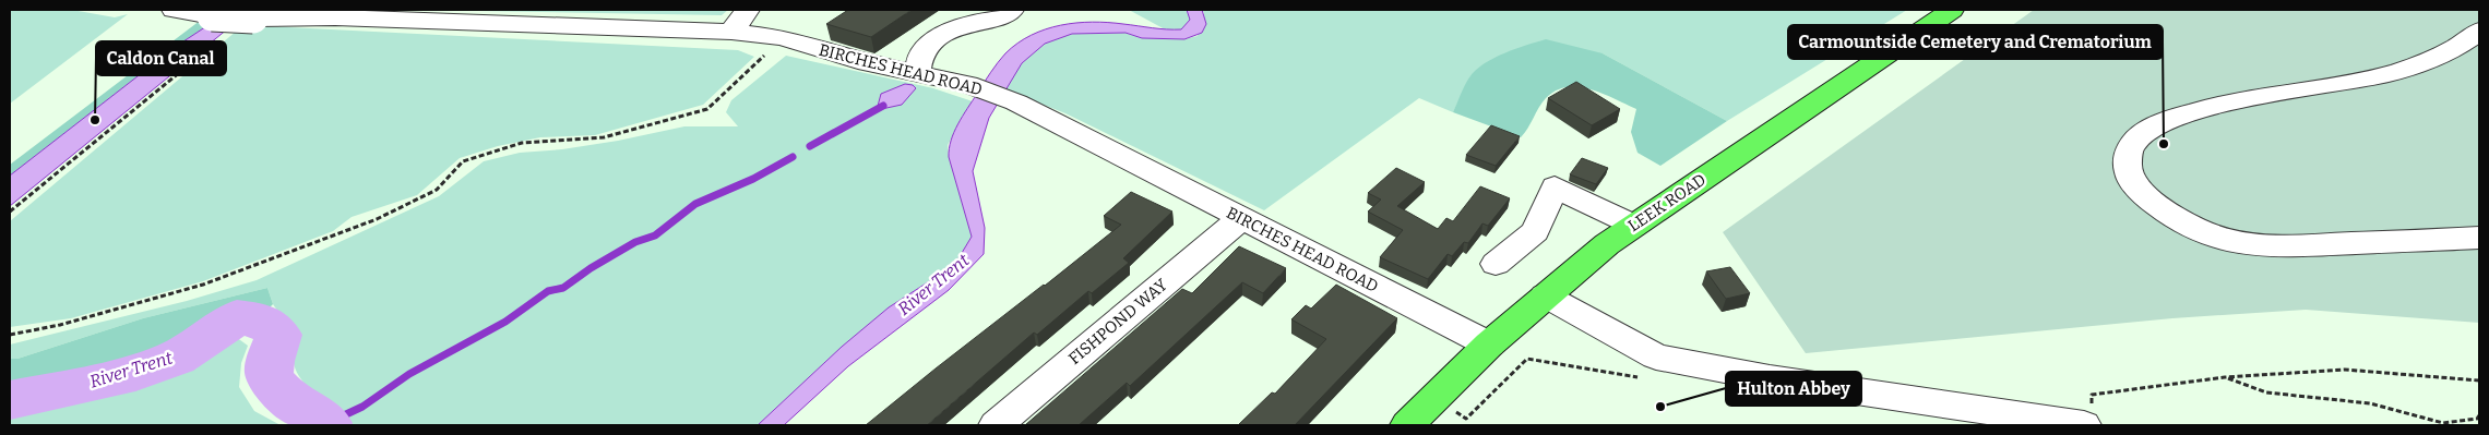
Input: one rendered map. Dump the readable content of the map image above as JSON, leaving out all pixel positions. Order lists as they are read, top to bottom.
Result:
{
  "streets": {
    "main road": ["LEEK ROAD"],
    "street": ["BIRCHES HEAD ROAD", "FISHPOND WAY"]
  },
  "crossings": [
    ["BIRCHES HEAD ROAD", "LEEK ROAD"],
    ["BIRCHES HEAD ROAD", "FISHPOND WAY"]
  ],
  "water": ["River Trent"],
  "places": ["Caldon Canal", "Carmountside Cemetery and Crematorium", "Hulton Abbey"]
}
